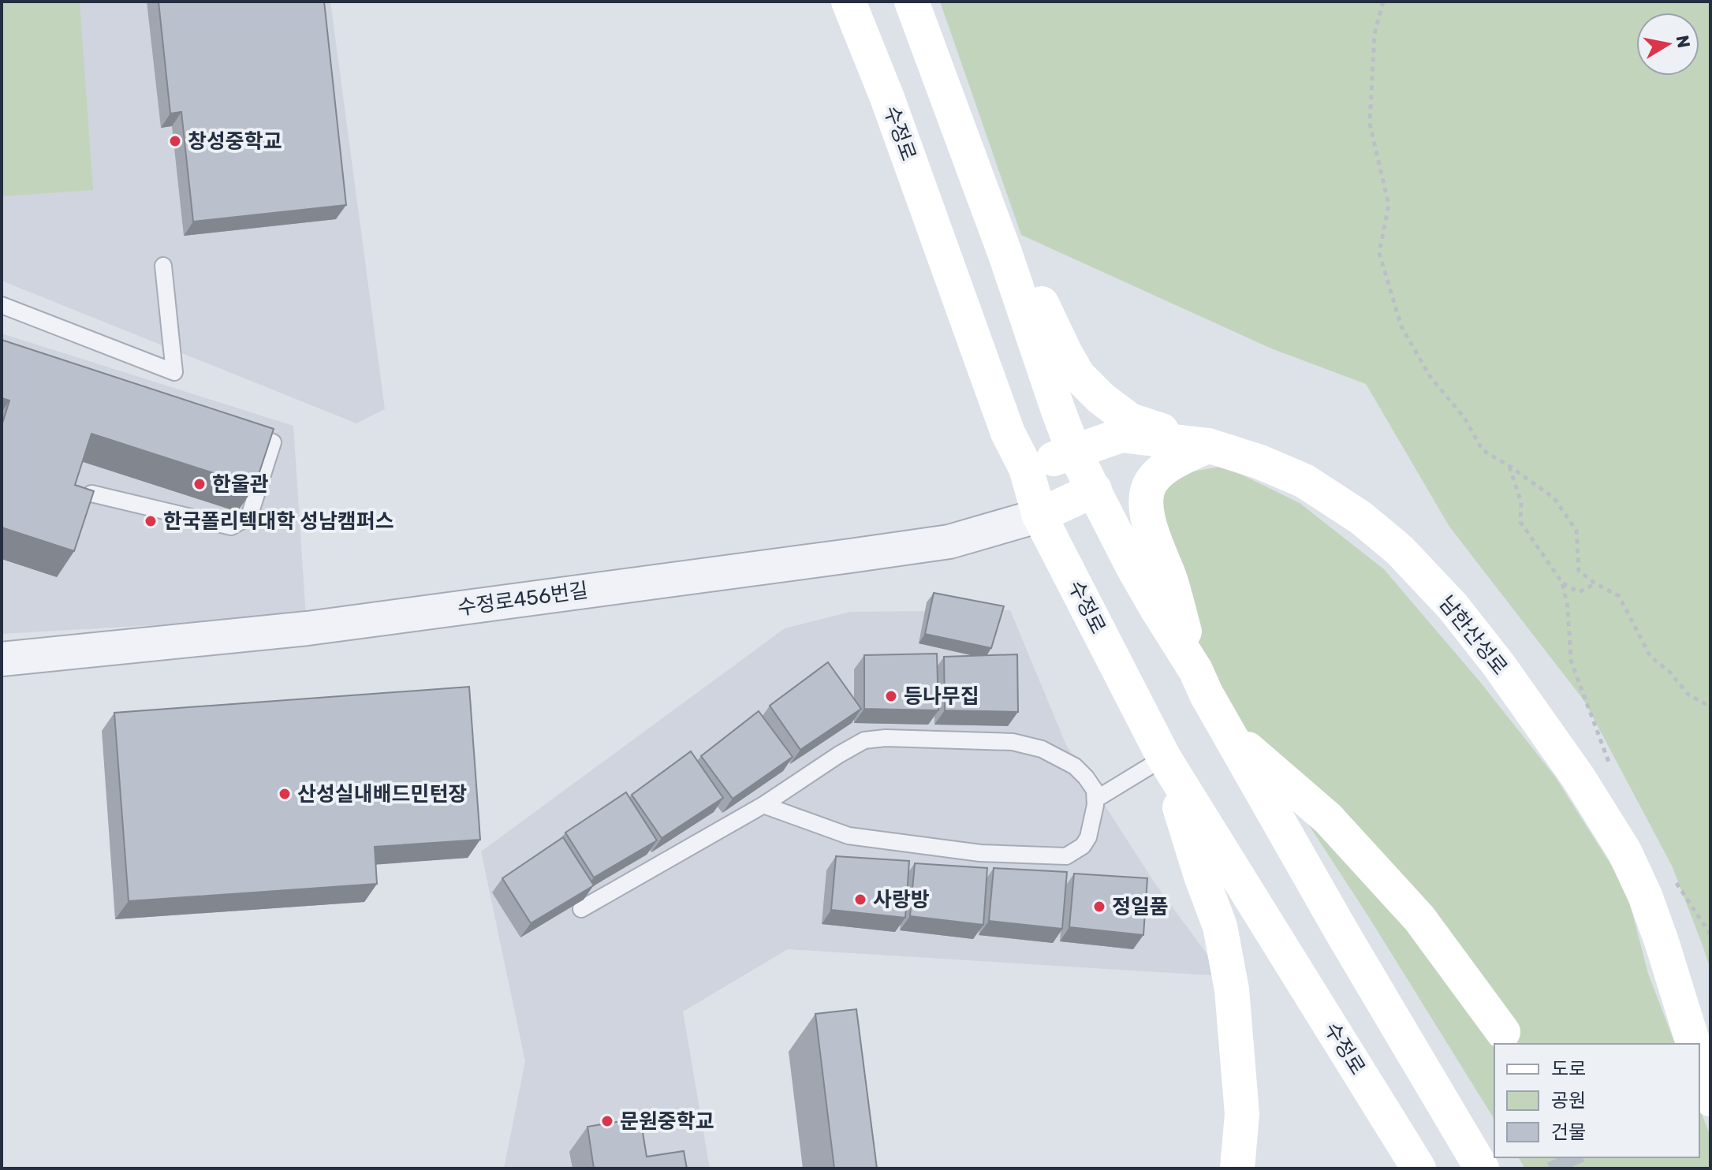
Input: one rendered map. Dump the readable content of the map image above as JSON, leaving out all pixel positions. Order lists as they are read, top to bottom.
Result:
{
  "streets": {
    "main road": ["수정로", "남한산성로"],
    "street": ["수정로456번길"]
  },
  "crossings": [
    ["수정로", "수정로456번길"],
    ["수정로", "남한산성로"]
  ],
  "places": [
    "창성중학교",
    "한울관",
    "한국폴리텍대학 성남캠퍼스",
    "등나무집",
    "산성실내배드민턴장",
    "사랑방",
    "정일품",
    "문원중학교"
  ],
  "legend": ["도로", "공원", "건물"],
  "north": "right"
}
